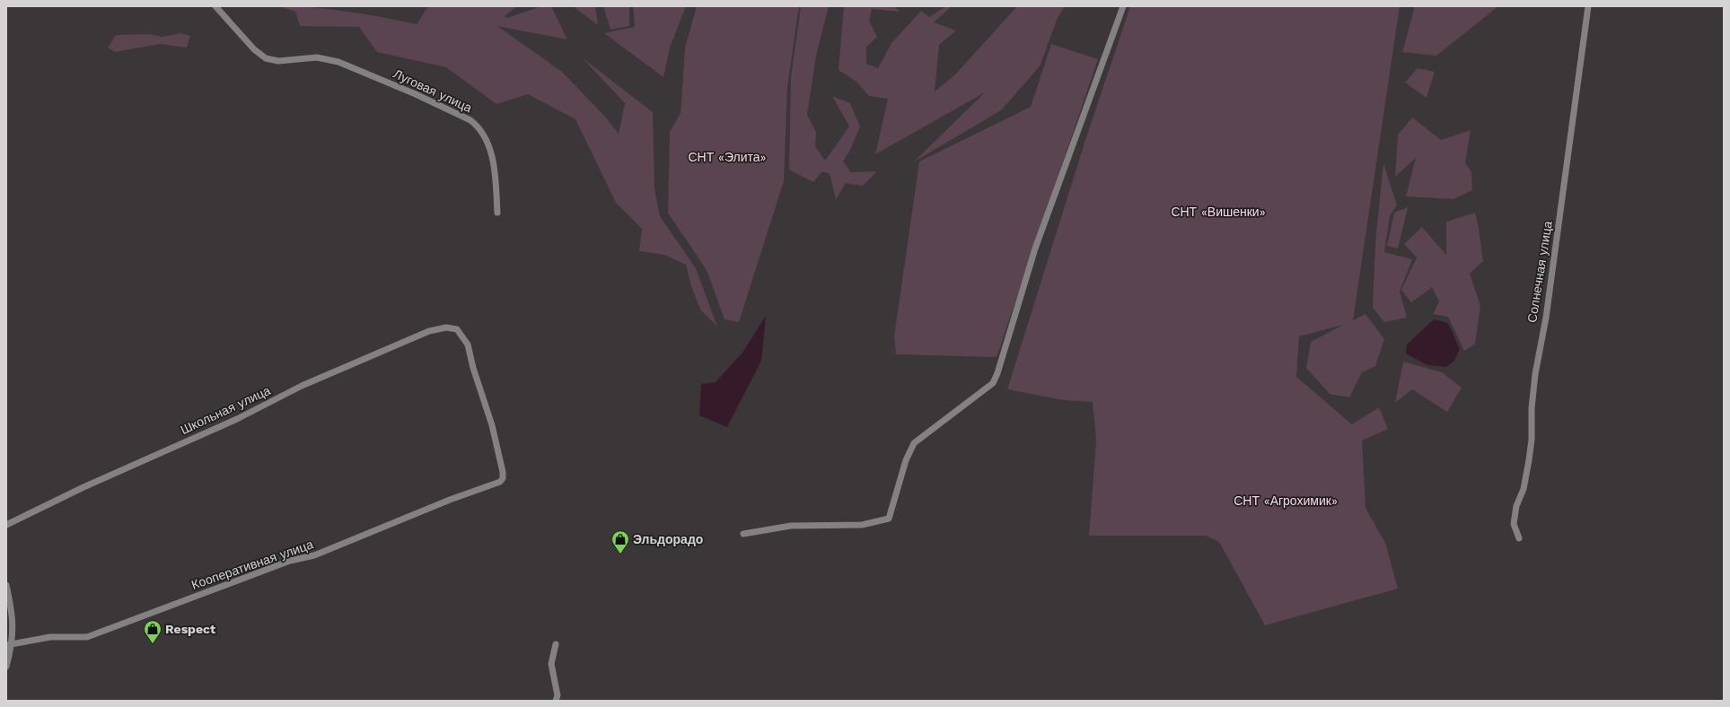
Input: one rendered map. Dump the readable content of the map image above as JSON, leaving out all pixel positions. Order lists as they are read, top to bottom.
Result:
{
  "streets": {
    "street": [
      "Луговая улица",
      "Солнечная улица",
      "Школьная улица",
      "Кооперативная улица"
    ]
  },
  "crossings": [
    ["Школьная улица", "Кооперативная улица"]
  ],
  "parks": ["СНТ «Элита»", "СНТ «Вишенки»", "СНТ «Агрохимик»"],
  "places": {
    "shop": ["Эльдорадо", "Respect"]
  }
}
